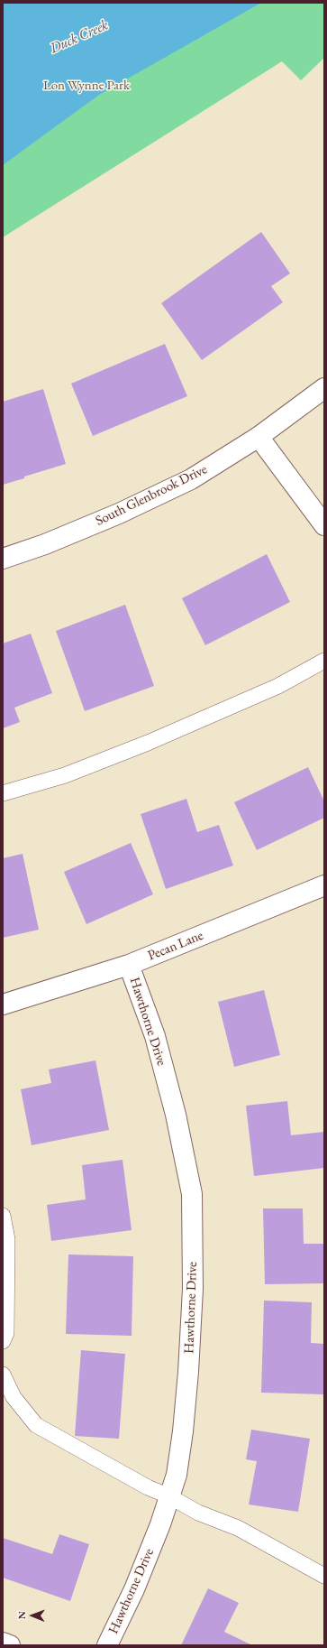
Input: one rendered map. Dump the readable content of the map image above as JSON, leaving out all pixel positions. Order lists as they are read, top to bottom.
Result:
{
  "streets": {
    "street": ["South Glenbrook Drive", "Pecan Lane", "Hawthorne Drive"]
  },
  "crossings": [
    ["Pecan Lane", "Hawthorne Drive"]
  ],
  "water": ["Duck Creek"],
  "parks": ["Lon Wynne Park"],
  "north": "left"
}
